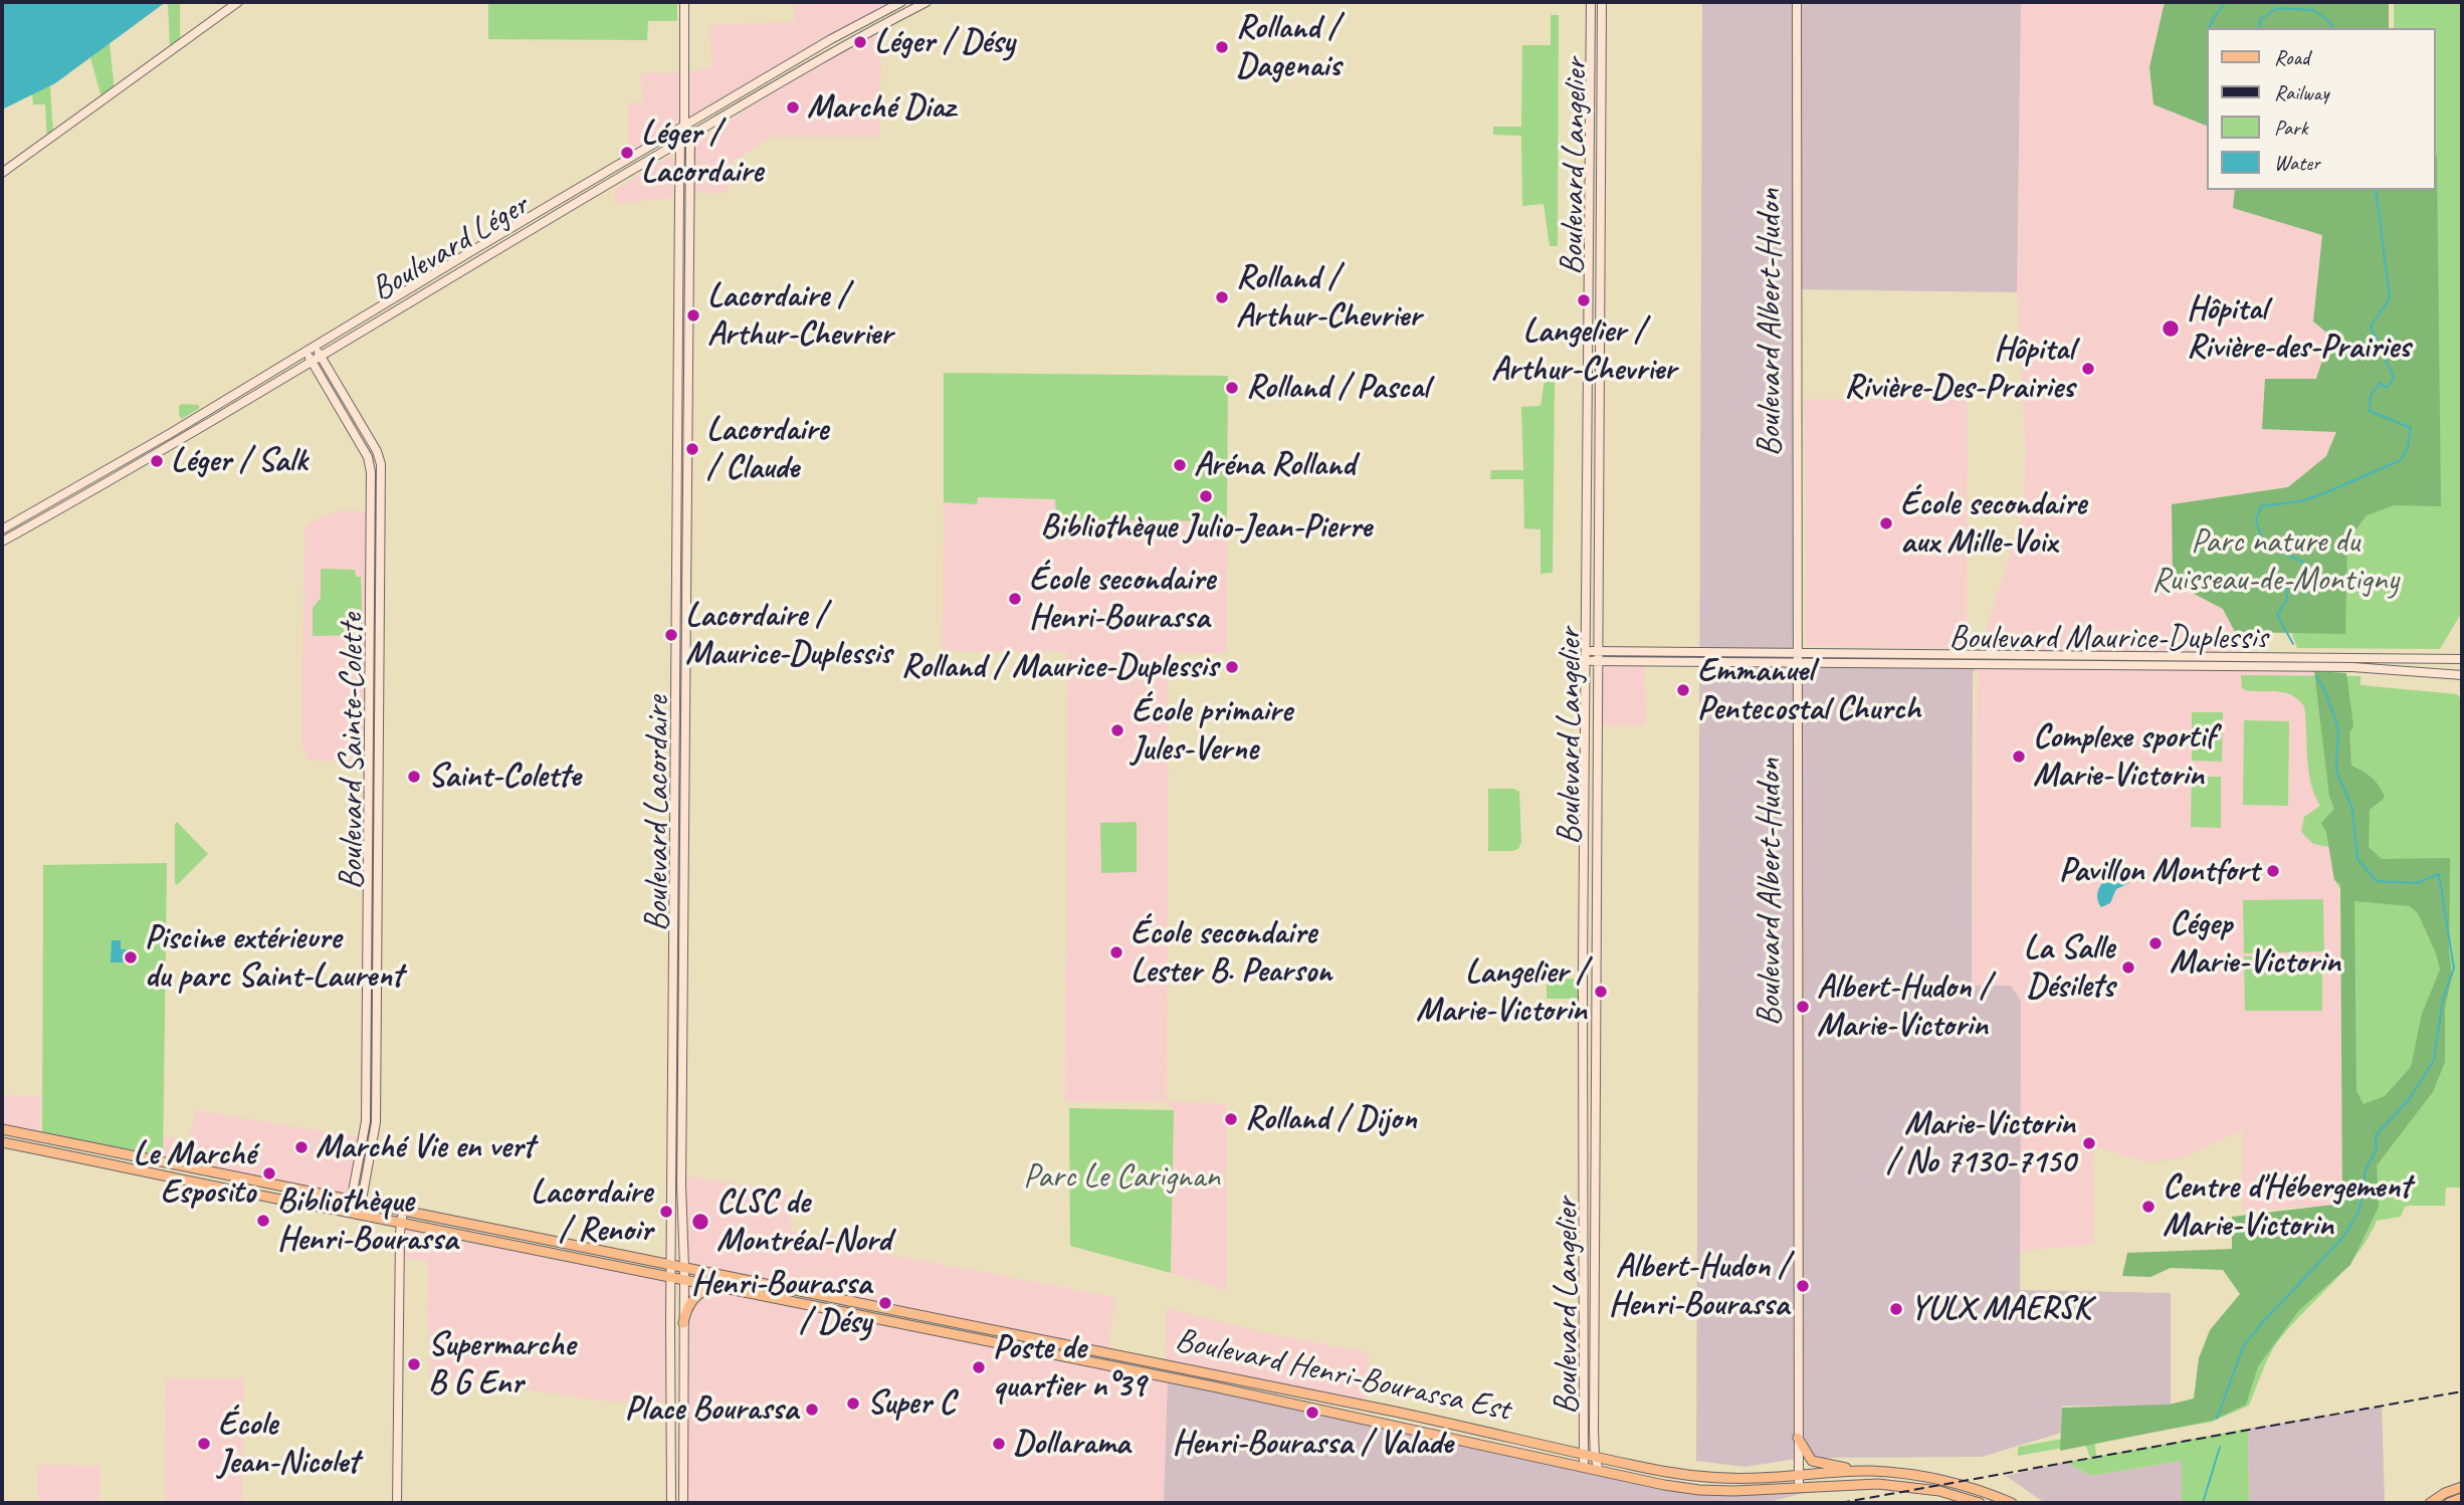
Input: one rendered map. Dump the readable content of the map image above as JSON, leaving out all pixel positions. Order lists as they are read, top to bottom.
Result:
{
  "streets": {
    "main road": [
      "Boulevard Langelier",
      "Boulevard Léger",
      "Boulevard Albert-Hudon",
      "Boulevard Maurice-Duplessis",
      "Boulevard Sainte-Colette",
      "Boulevard Lacordaire",
      "Boulevard Henri-Bourassa Est"
    ]
  },
  "crossings": [
    ["Boulevard Langelier", "Boulevard Maurice-Duplessis"],
    ["Boulevard Langelier", "Boulevard Henri-Bourassa Est"],
    ["Boulevard Léger", "Boulevard Sainte-Colette"],
    ["Boulevard Léger", "Boulevard Lacordaire"],
    ["Boulevard Albert-Hudon", "Boulevard Maurice-Duplessis"],
    ["Boulevard Albert-Hudon", "Boulevard Henri-Bourassa Est"],
    ["Boulevard Sainte-Colette", "Boulevard Henri-Bourassa Est"],
    ["Boulevard Lacordaire", "Boulevard Henri-Bourassa Est"]
  ],
  "parks": ["Parc nature du Ruisseau-de-Montigny", "Parc Le Carignan"],
  "places": [
    "Léger / Désy",
    "Rolland / Dagenais",
    "Marché Diaz",
    "Léger / Lacordaire",
    "Rolland / Arthur-Chevrier",
    "Langelier / Arthur-Chevrier",
    "Lacordaire / Arthur-Chevrier",
    "Hôpital Rivière-des-Prairies",
    "Hôpital Rivière-Des-Prairies",
    "Rolland / Pascal",
    "Lacordaire / Claude",
    "Léger / Salk",
    "Aréna Rolland",
    "Bibliothèque Julio-Jean-Pierre",
    "École secondaire aux Mille-Voix",
    "École secondaire Henri-Bourassa",
    "Lacordaire / Maurice-Duplessis",
    "Rolland / Maurice-Duplessis",
    "Emmanuel Pentecostal Church",
    "École primaire Jules-Verne",
    "Complexe sportif Marie-Victorin",
    "Saint-Colette",
    "Pavillon Montfort",
    "Cégep Marie-Victorin",
    "École secondaire Lester B. Pearson",
    "Piscine extérieure du parc Saint-Laurent",
    "La Salle Désilets",
    "Langelier / Marie-Victorin",
    "Albert-Hudon / Marie-Victorin",
    "Rolland / Dijon",
    "Marie-Victorin / No 7130-7150",
    "Marché Vie en vert",
    "Le Marché Esposito",
    "Centre d'Hébergement Marie-Victorin",
    "Lacordaire / Renoir",
    "Bibliothèque Henri-Bourassa",
    "CLSC de Montréal-Nord",
    "Albert-Hudon / Henri-Bourassa",
    "Henri-Bourassa / Désy",
    "YULX MAERSK",
    "Supermarche B G Enr",
    "Poste de quartier n°39",
    "Super C",
    "Place Bourassa",
    "Henri-Bourassa / Valade",
    "École Jean-Nicolet",
    "Dollarama"
  ],
  "legend": [
    "Road",
    "Railway",
    "Park",
    "Water"
  ]
}
